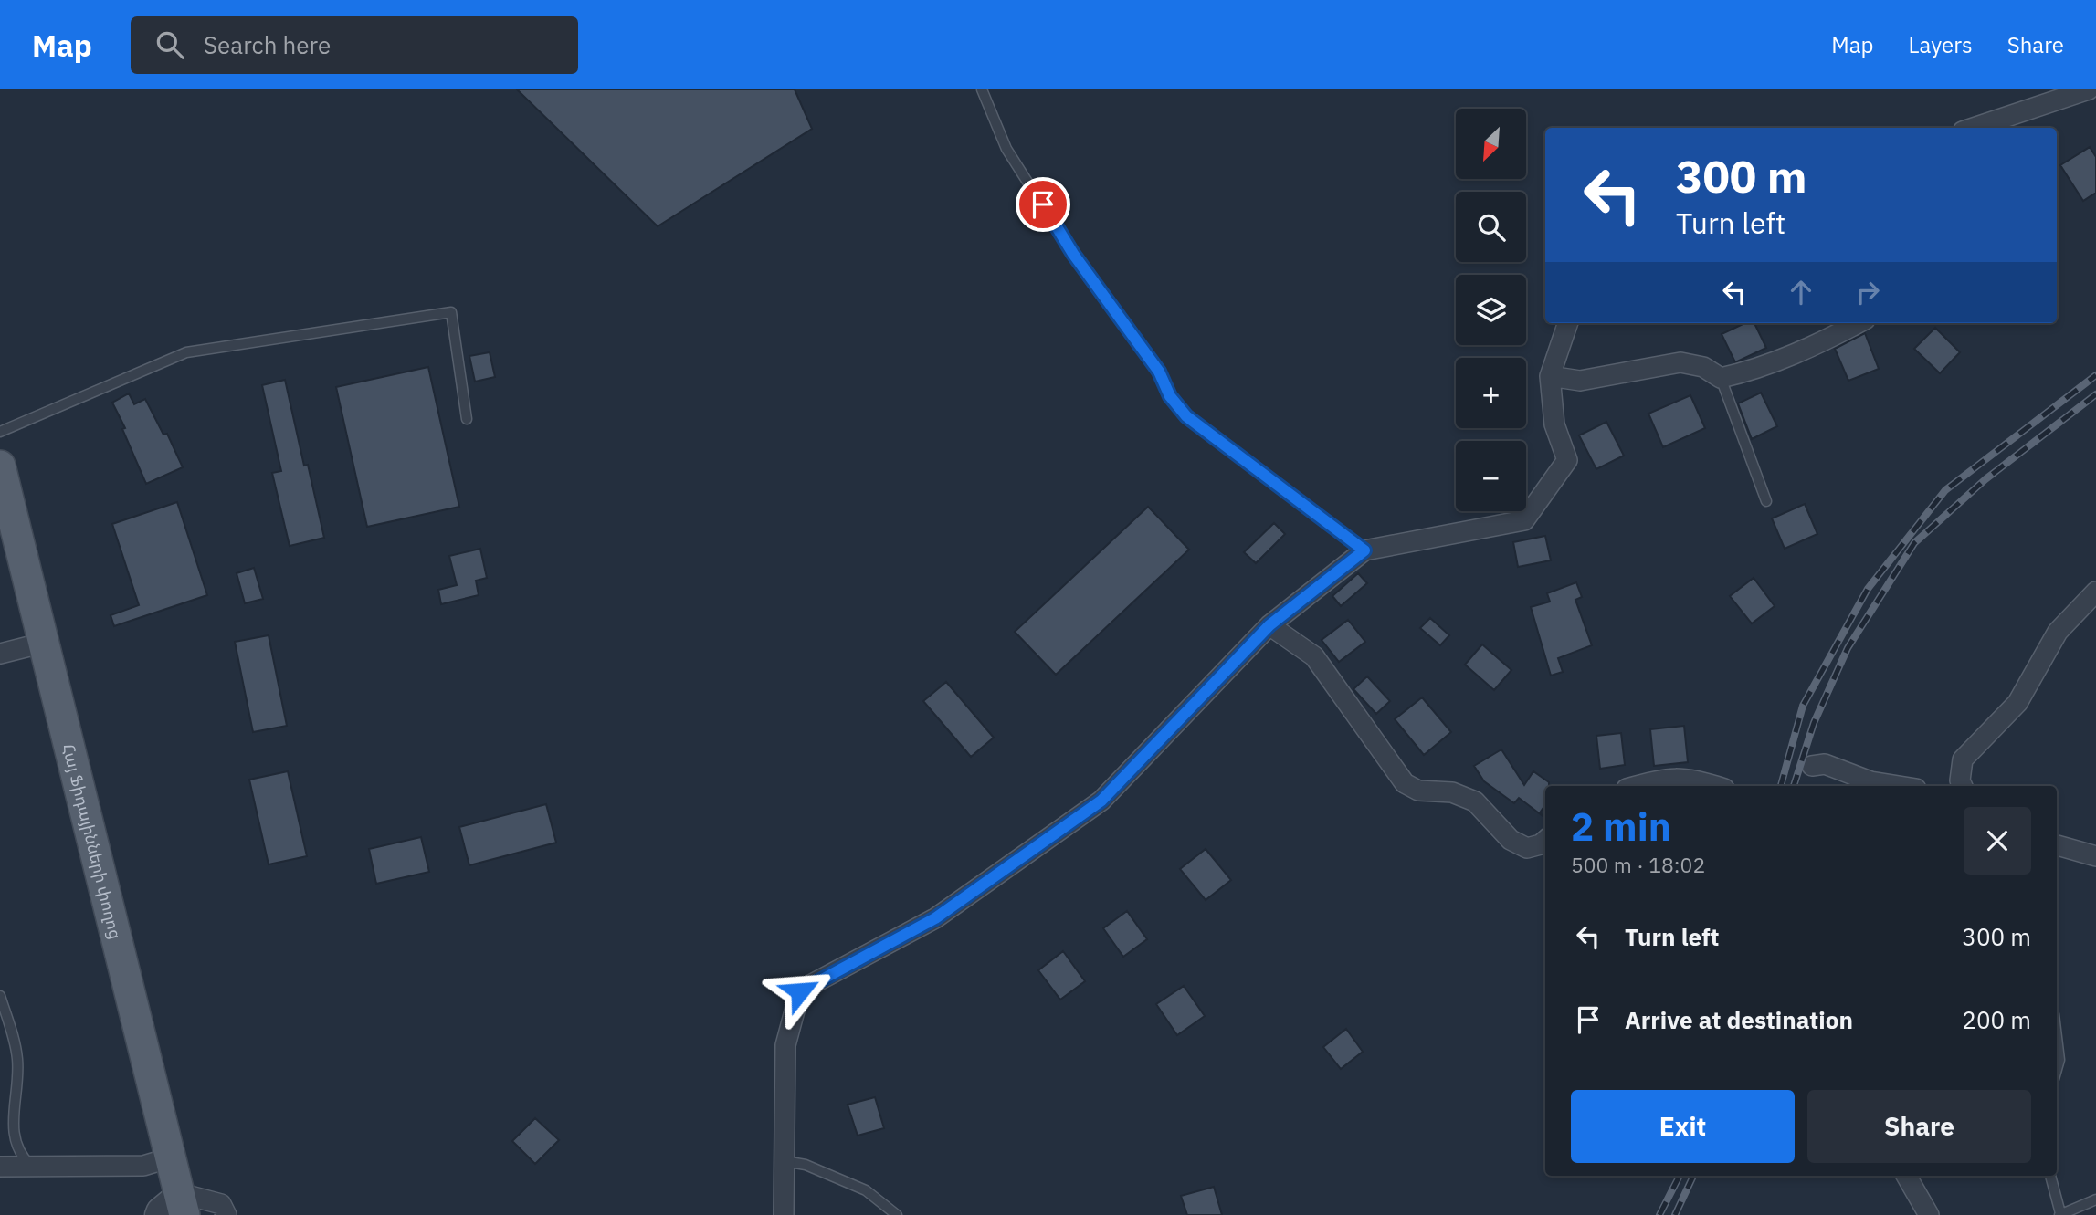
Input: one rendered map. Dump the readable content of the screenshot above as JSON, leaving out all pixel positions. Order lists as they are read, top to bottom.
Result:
{
  "streets": {
    "main road": ["Հայ Ֆիդայինների փողոց"]
  },
  "north": "bottom left",
  "page": {
    "header": "Map",
    "search": "Search here",
    "nav": ["Map", "Layers", "Share"],
    "map_buttons": ["+", "−"],
    "turn": ["300 m", "Turn left"],
    "heading": ["2 min", "500 m · 18:02"],
    "list": [
      {
        "name": "Turn left",
        "value": "300 m"
      },
      {
        "name": "Arrive at destination",
        "value": "200 m"
      }
    ],
    "buttons": ["Exit", "Share"]
  }
}
